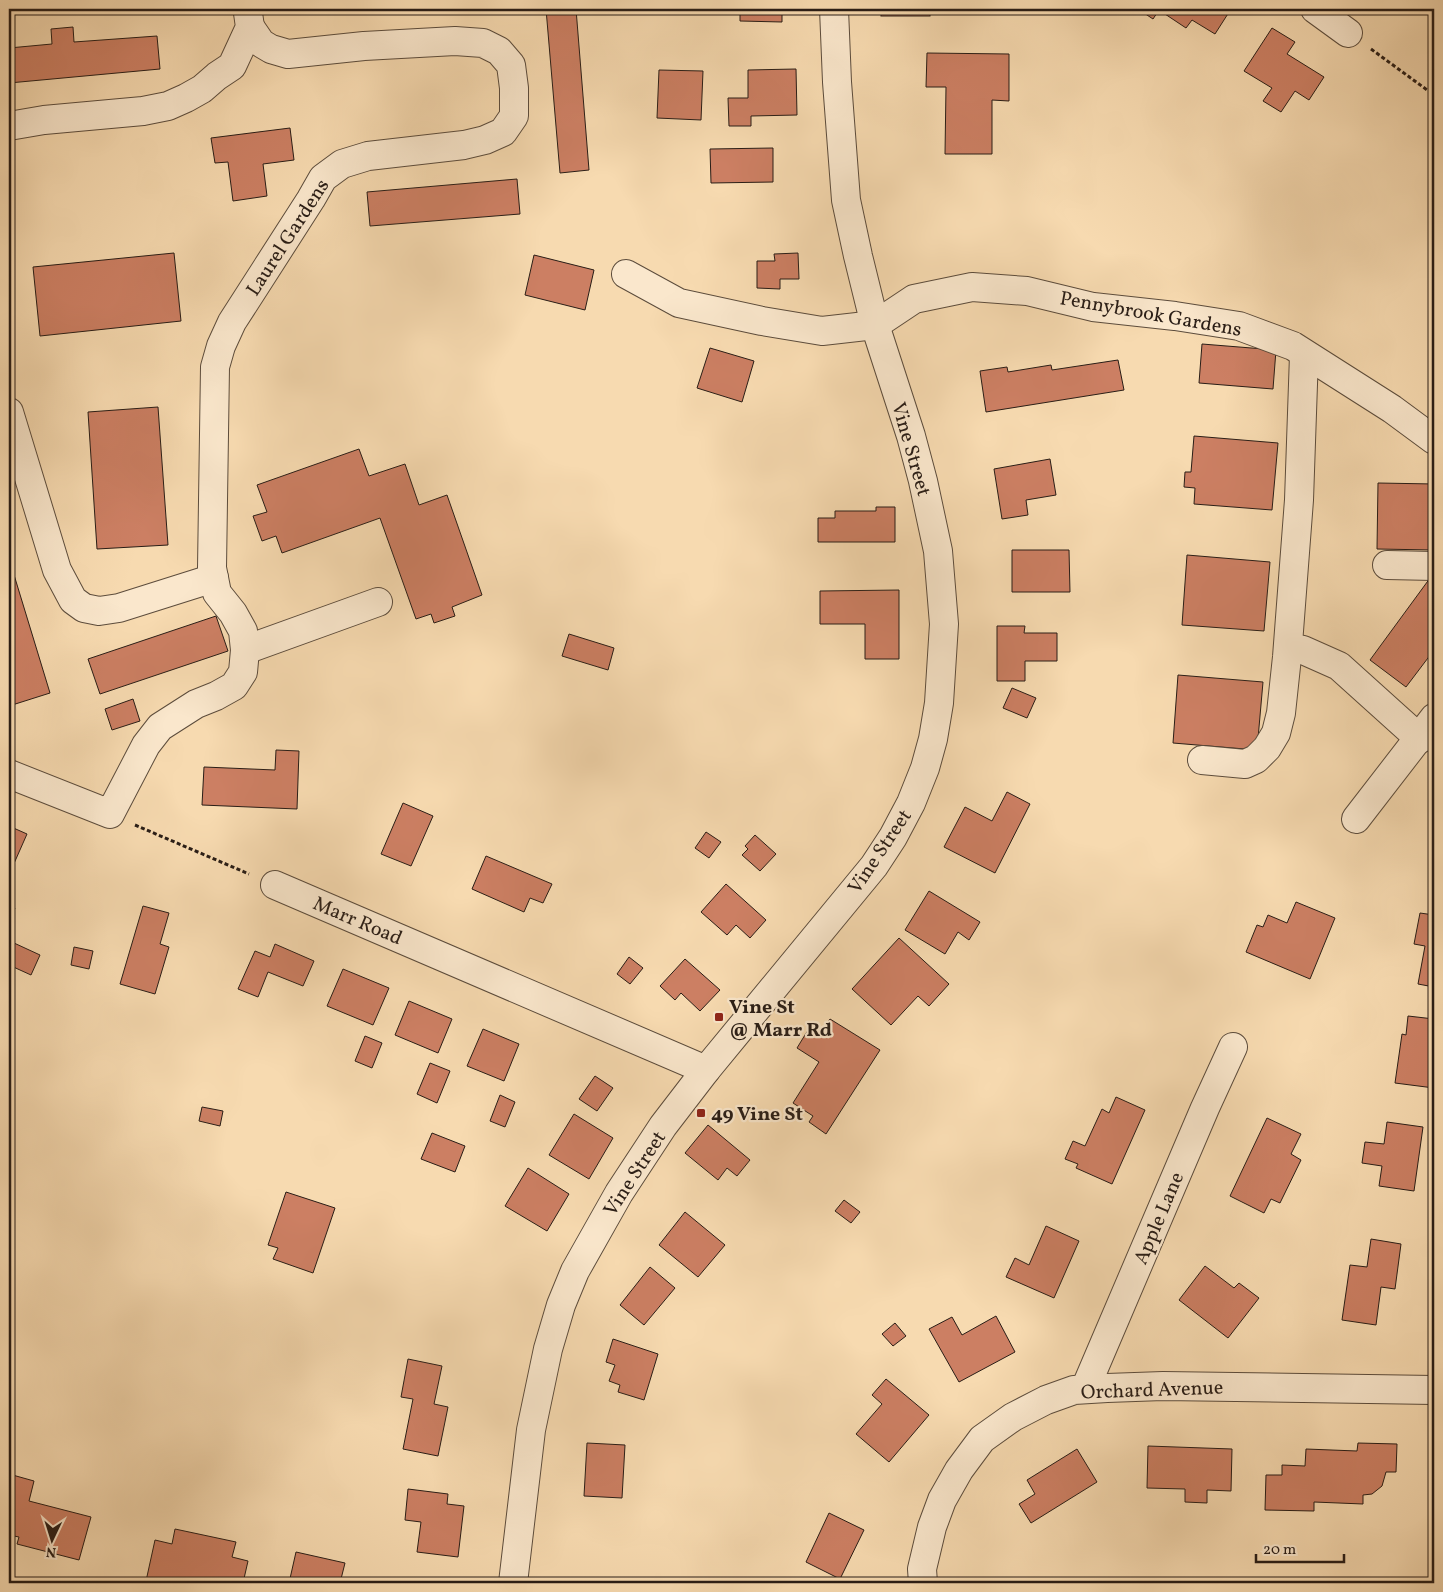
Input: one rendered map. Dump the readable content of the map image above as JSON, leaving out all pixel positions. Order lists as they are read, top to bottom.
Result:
{
  "streets": {
    "street": [
      "Laurel Gardens",
      "Pennybrook Gardens",
      "Vine Street",
      "Marr Road",
      "Apple Lane",
      "Orchard Avenue"
    ]
  },
  "crossings": [
    ["Pennybrook Gardens", "Vine Street"],
    ["Vine Street", "Marr Road"],
    ["Apple Lane", "Orchard Avenue"]
  ],
  "places": {
    "transit": ["Vine St @ Marr Rd", "49 Vine St"]
  },
  "scale_bar": "20 m",
  "north": "bottom"
}
